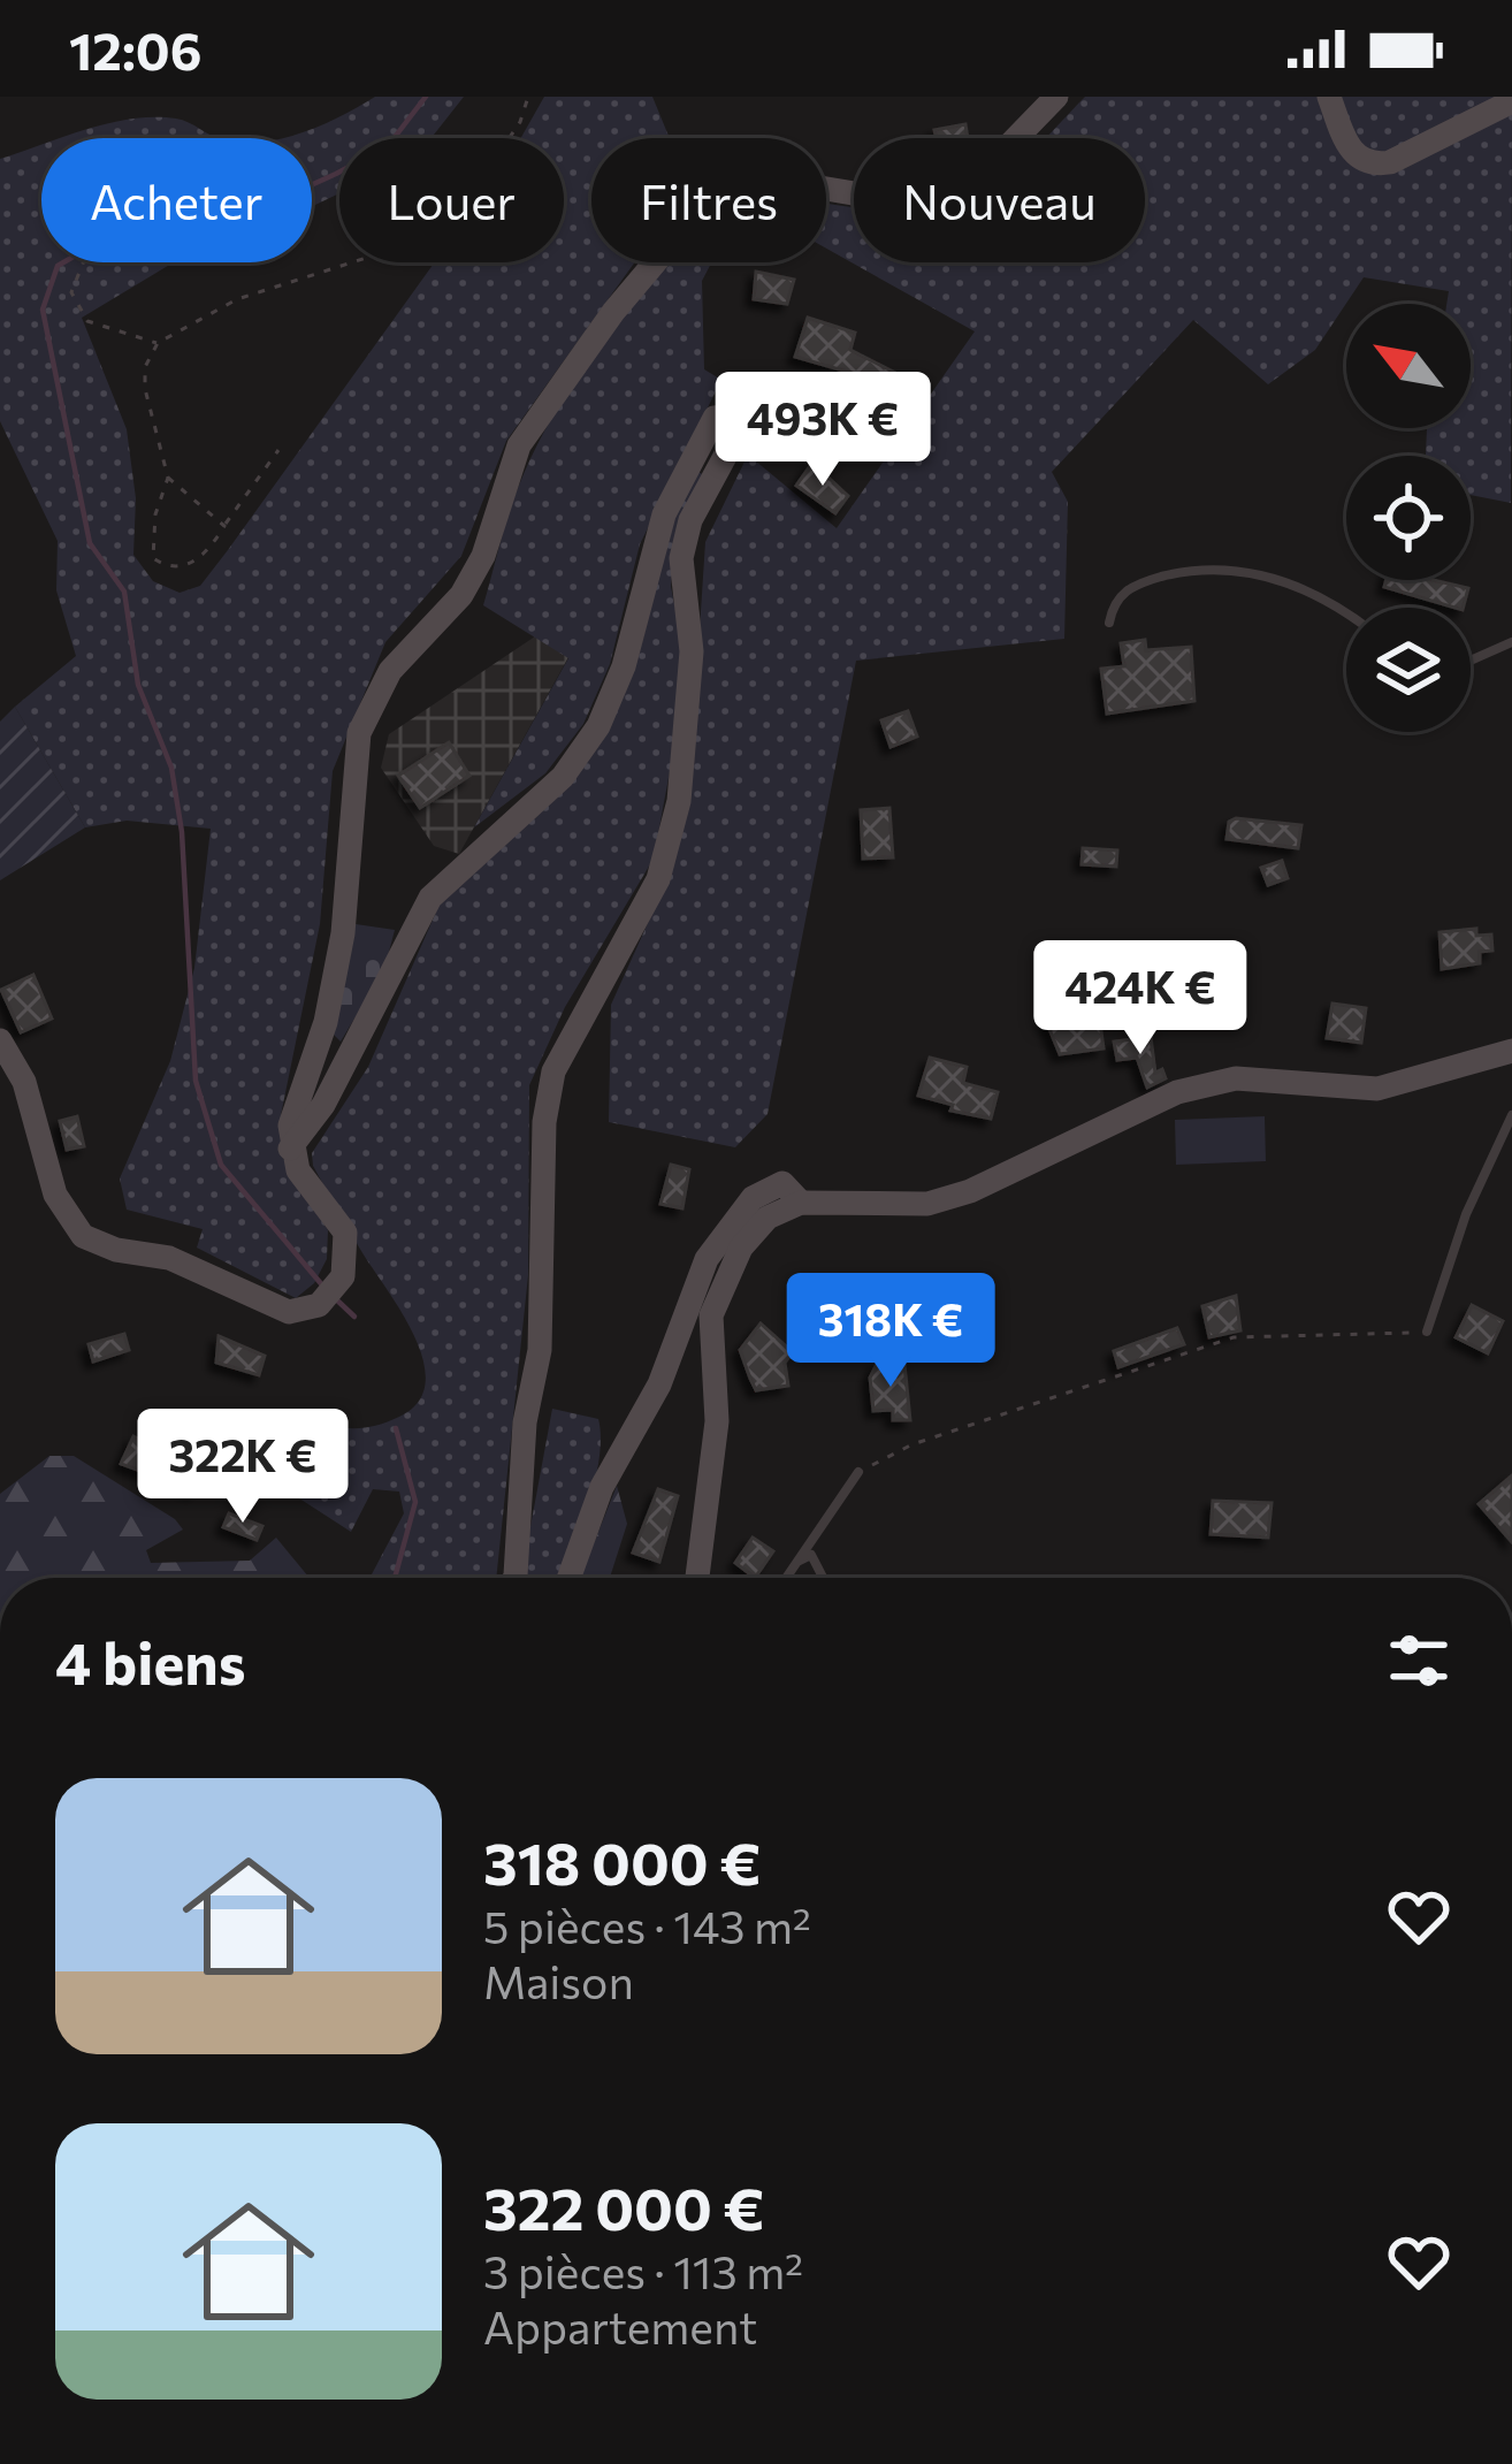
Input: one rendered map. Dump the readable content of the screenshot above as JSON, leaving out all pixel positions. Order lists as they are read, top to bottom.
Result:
{
  "north": "top left",
  "page": {
    "status": "12:06",
    "chip": [
      "Acheter",
      "Louer",
      "Filtres",
      "Nouveau"
    ],
    "price": [
      "493K €",
      "424K €",
      "318K €",
      "322K €"
    ],
    "heading": "4 biens",
    "list": [
      {
        "name": "318 000 €",
        "note": "5 pièces · 143 m² · Maison"
      },
      {
        "name": "322 000 €",
        "note": "3 pièces · 113 m² · Appartement"
      }
    ]
  }
}
